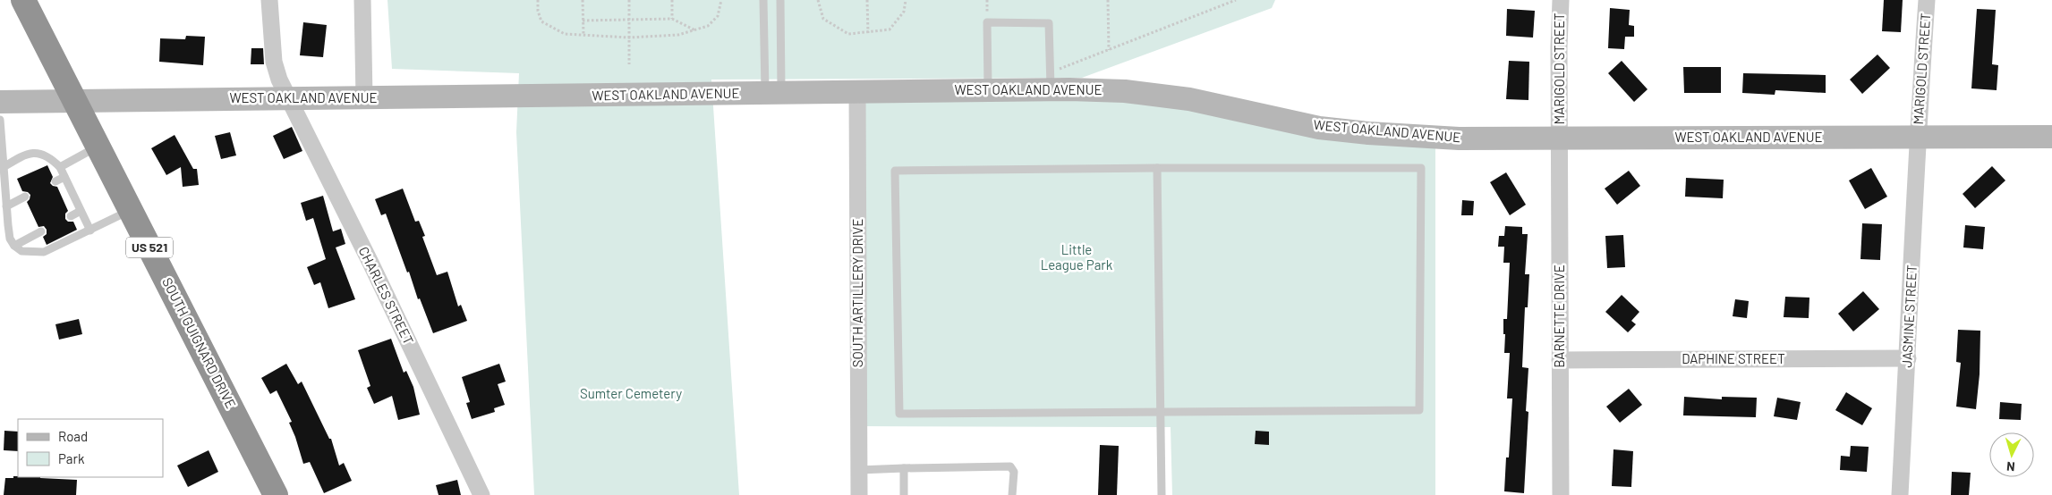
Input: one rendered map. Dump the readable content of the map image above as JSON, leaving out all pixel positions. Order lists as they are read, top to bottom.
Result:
{
  "streets": {
    "highway": ["US 521", "SOUTH GUIGNARD DRIVE"],
    "street": [
      "MARIGOLD STREET",
      "WEST OAKLAND AVENUE",
      "SOUTH ARTILLERY DRIVE",
      "CHARLES STREET",
      "BARNETTE DRIVE",
      "JASMINE STREET",
      "DAPHINE STREET"
    ]
  },
  "crossings": [
    ["MARIGOLD STREET", "WEST OAKLAND AVENUE"],
    ["MARIGOLD STREET", "BARNETTE DRIVE"],
    ["MARIGOLD STREET", "JASMINE STREET"],
    ["WEST OAKLAND AVENUE", "SOUTH ARTILLERY DRIVE"],
    ["WEST OAKLAND AVENUE", "CHARLES STREET"],
    ["WEST OAKLAND AVENUE", "BARNETTE DRIVE"],
    ["WEST OAKLAND AVENUE", "JASMINE STREET"],
    ["WEST OAKLAND AVENUE", "SOUTH GUIGNARD DRIVE"],
    ["BARNETTE DRIVE", "DAPHINE STREET"],
    ["JASMINE STREET", "DAPHINE STREET"]
  ],
  "parks": ["Little League Park", "Sumter Cemetery"],
  "legend": ["Road", "Park"],
  "north": "bottom"
}
